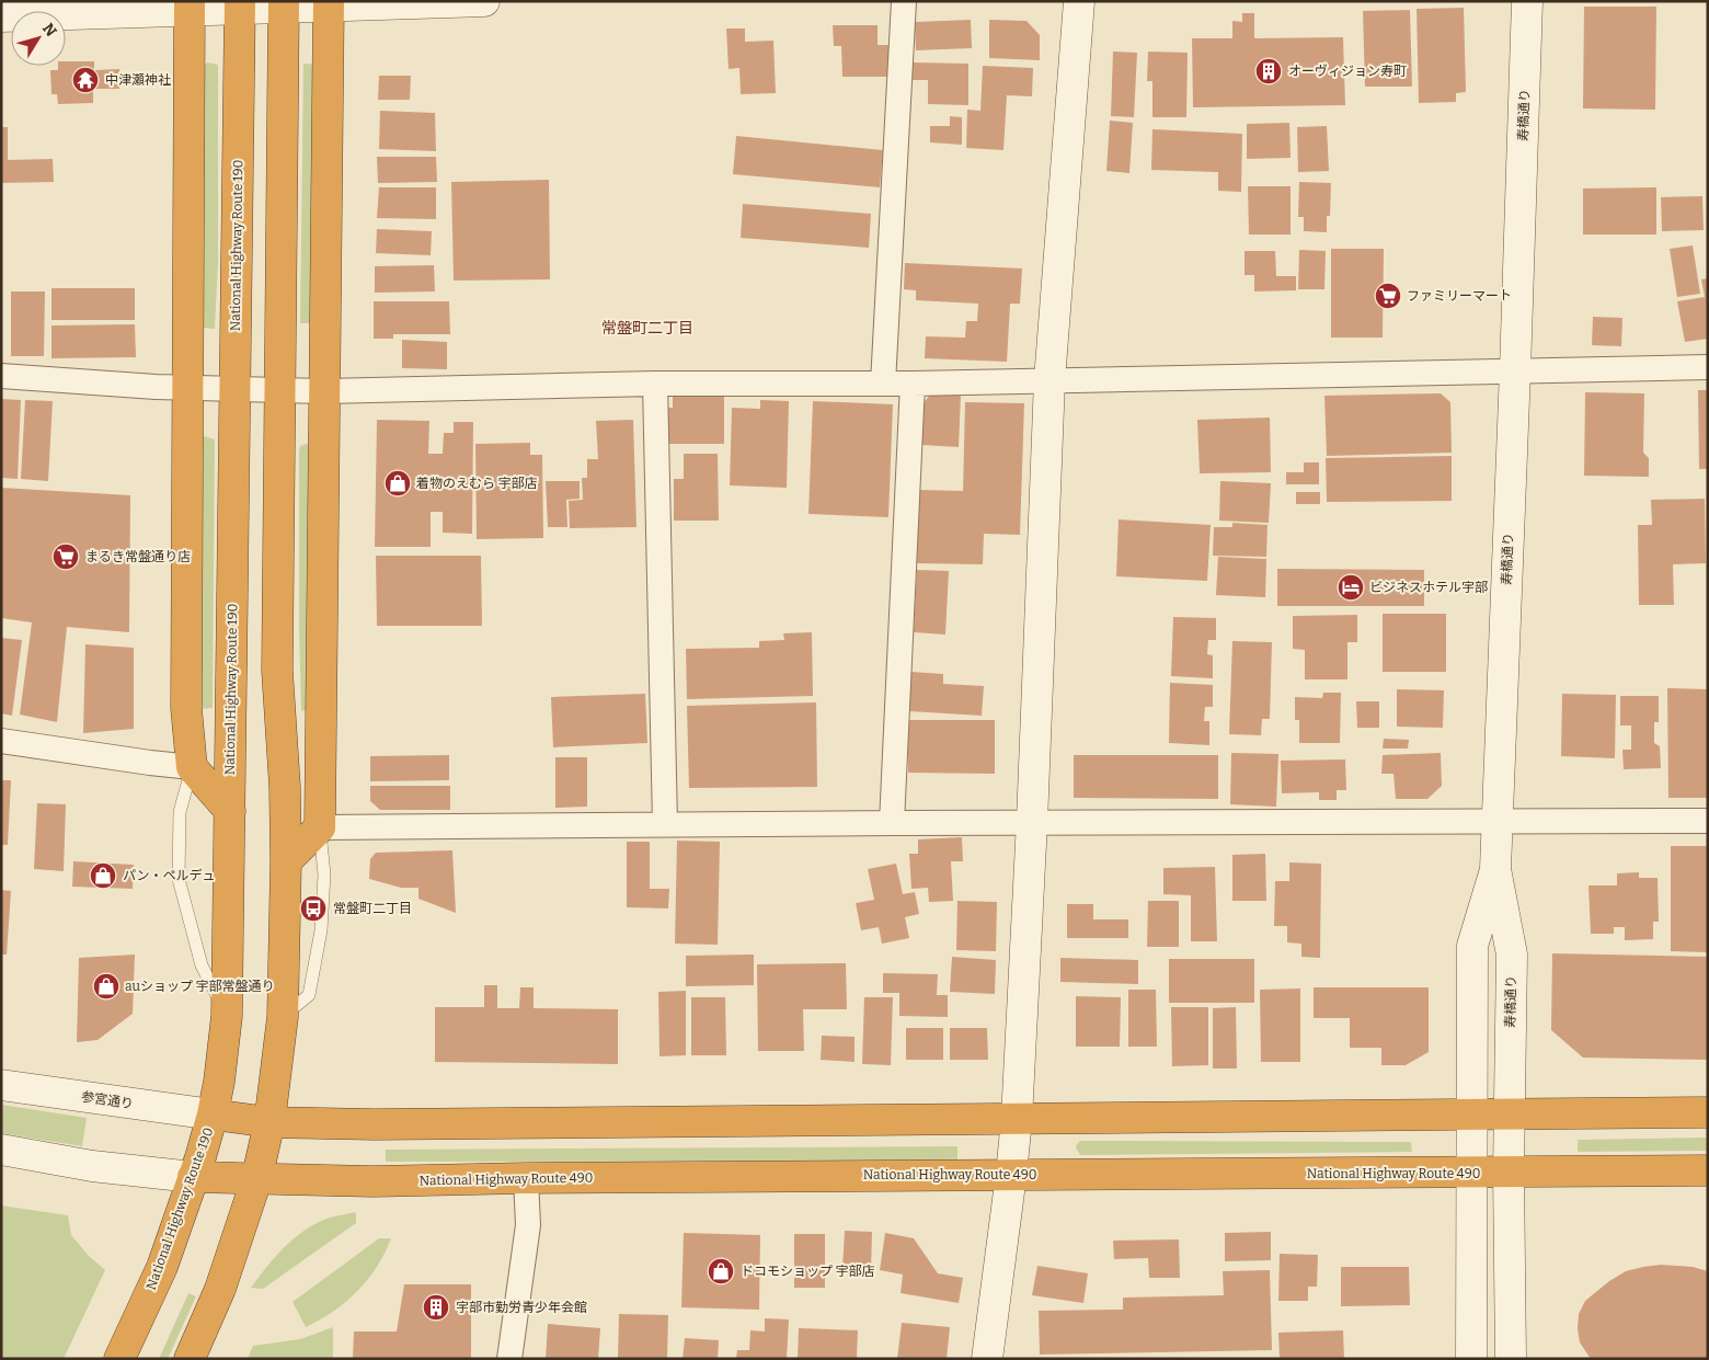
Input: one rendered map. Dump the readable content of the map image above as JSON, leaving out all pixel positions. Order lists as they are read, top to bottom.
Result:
{
  "streets": {
    "highway": ["National Highway Route 190", "National Highway Route 490"],
    "street": ["寿橋通り", "参宮通り"]
  },
  "crossings": [
    ["寿橋通り", "National Highway Route 490"],
    ["National Highway Route 190", "参宮通り"],
    ["National Highway Route 190", "National Highway Route 490"]
  ],
  "districts": ["常盤町二丁目"],
  "places": {
    "building": ["オーヴィジョン寿町", "宇部市勤労青少年会館"],
    "temple": ["中津瀬神社"],
    "supermarket": ["ファミリーマート", "まるき常盤通り店"],
    "shop": [
      "着物のえむら 宇部店",
      "パン・ペルデュ",
      "auショップ 宇部常盤通り",
      "ドコモショップ 宇部店"
    ],
    "hotel": ["ビジネスホテル宇部"],
    "bus stop": ["常盤町二丁目"]
  },
  "north": "top right"
}
